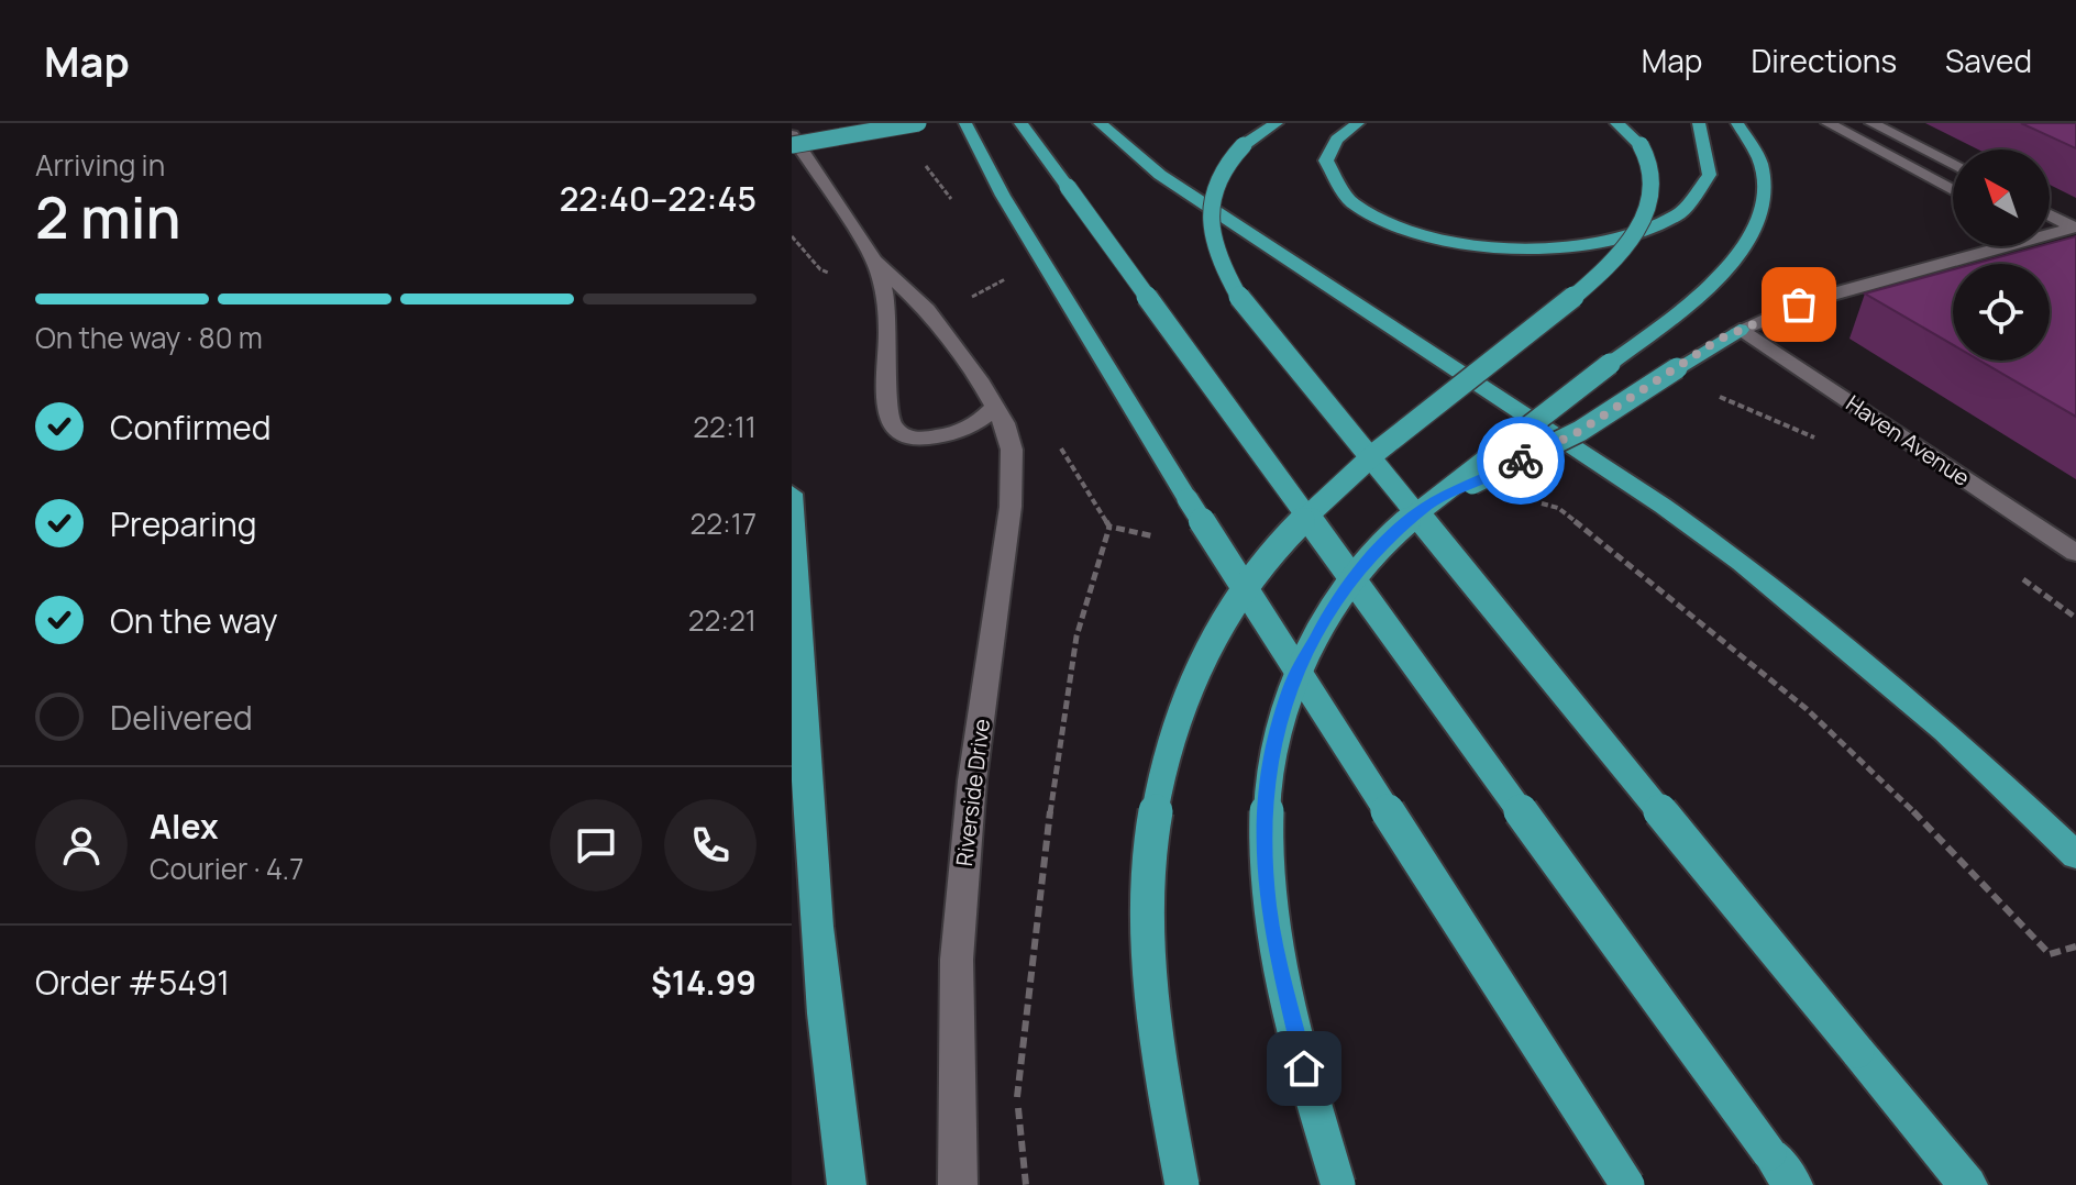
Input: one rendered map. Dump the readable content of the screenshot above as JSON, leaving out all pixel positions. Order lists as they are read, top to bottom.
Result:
{
  "streets": {
    "main road": ["Haven Avenue", "Riverside Drive"]
  },
  "north": "top left",
  "page": {
    "header": "Map",
    "nav": ["Map", "Directions", "Saved"],
    "heading": ["2 min", "Arriving in", "22:40–22:45"],
    "panel": [
      "Alex",
      "Courier · 4.7",
      "Order #5491",
      "$14.99"
    ],
    "bar": "On the way · 80 m",
    "list": [
      ["Confirmed", "22:11"],
      ["Preparing", "22:17"],
      ["On the way", "22:21"],
      "Delivered"
    ]
  }
}
